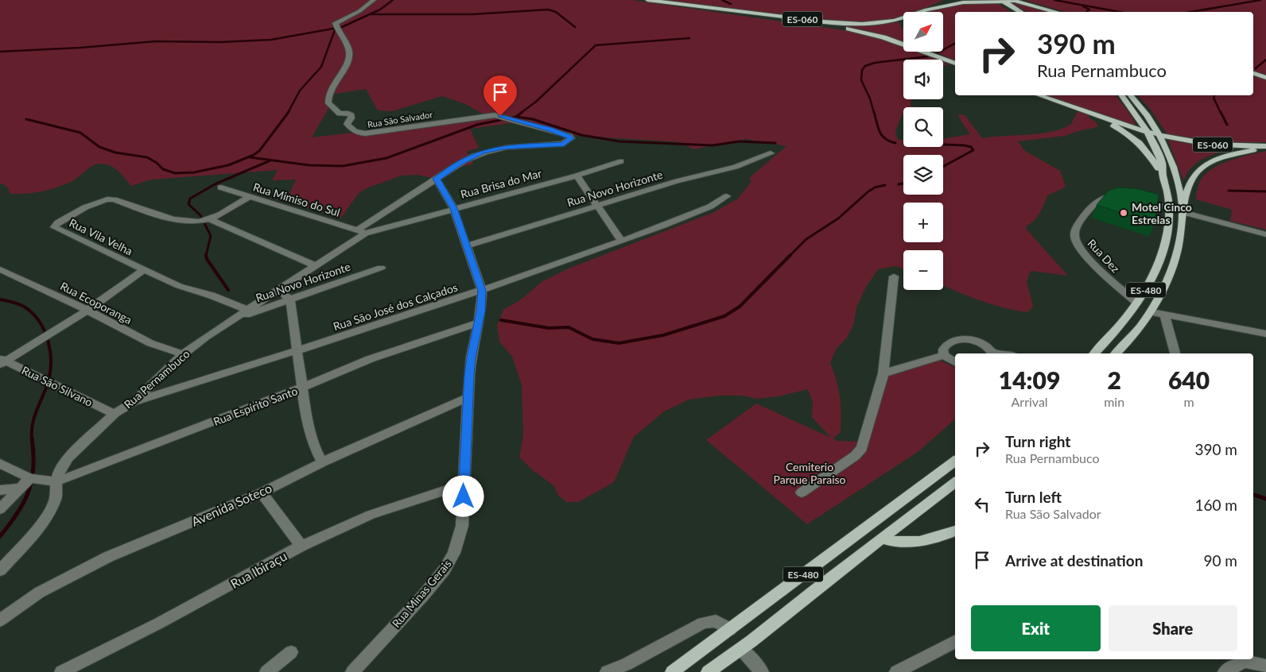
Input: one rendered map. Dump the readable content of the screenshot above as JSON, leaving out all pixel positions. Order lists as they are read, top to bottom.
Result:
{
  "streets": {
    "main road": ["ES-060", "ES-480"],
    "street": [
      "Rua São Salvador",
      "Rua Brisa do Mar",
      "Rua Novo Horizonte",
      "Rua Mimiso do Sul",
      "Rua Vila Velha",
      "Rua Dez",
      "Rua Ecoporanga",
      "Rua São José dos Calçados",
      "Rua Pernambuco",
      "Rua São Silvano",
      "Rua Espírito Santo",
      "Avenida Soteco",
      "Rua Ibiraçu",
      "Rua Minas Gerais"
    ]
  },
  "crossings": [
    ["ES-060", "ES-480"],
    ["Rua São Salvador", "Rua Pernambuco"],
    ["Rua Brisa do Mar", "Rua Mimiso do Sul"],
    ["Rua Brisa do Mar", "Rua Pernambuco"],
    ["Rua Brisa do Mar", "Rua Minas Gerais"],
    ["Rua Novo Horizonte", "Rua Pernambuco"],
    ["Rua Novo Horizonte", "Rua Minas Gerais"],
    ["Rua Mimiso do Sul", "Rua Vila Velha"],
    ["Rua Mimiso do Sul", "Rua Pernambuco"],
    ["Rua Vila Velha", "Rua Pernambuco"],
    ["Rua Dez", "ES-480"],
    ["Rua Ecoporanga", "Rua Pernambuco"],
    ["Rua São José dos Calçados", "Rua Pernambuco"],
    ["Rua São José dos Calçados", "Rua Minas Gerais"],
    ["Rua Pernambuco", "Rua São Silvano"],
    ["Rua Pernambuco", "Rua Espírito Santo"],
    ["Rua Pernambuco", "Rua Minas Gerais"],
    ["Rua Espírito Santo", "Rua Minas Gerais"],
    ["Avenida Soteco", "Rua Minas Gerais"],
    ["Rua Ibiraçu", "Rua Minas Gerais"]
  ],
  "parks": ["Cemiterio Parque Paraiso"],
  "places": ["Motel Cinco Estrelas"],
  "north": "top right",
  "page": {
    "map_buttons": ["+", "−"],
    "turn": ["390 m", "Rua Pernambuco"],
    "eta": [
      "14:09",
      "Arrival",
      "2",
      "min",
      "640",
      "m"
    ],
    "list": [
      {
        "name": "Turn right",
        "note": "Rua Pernambuco",
        "value": "390 m"
      },
      {
        "name": "Turn left",
        "note": "Rua São Salvador",
        "value": "160 m"
      },
      {
        "name": "Arrive at destination",
        "value": "90 m"
      }
    ],
    "buttons": ["Exit", "Share"]
  }
}
